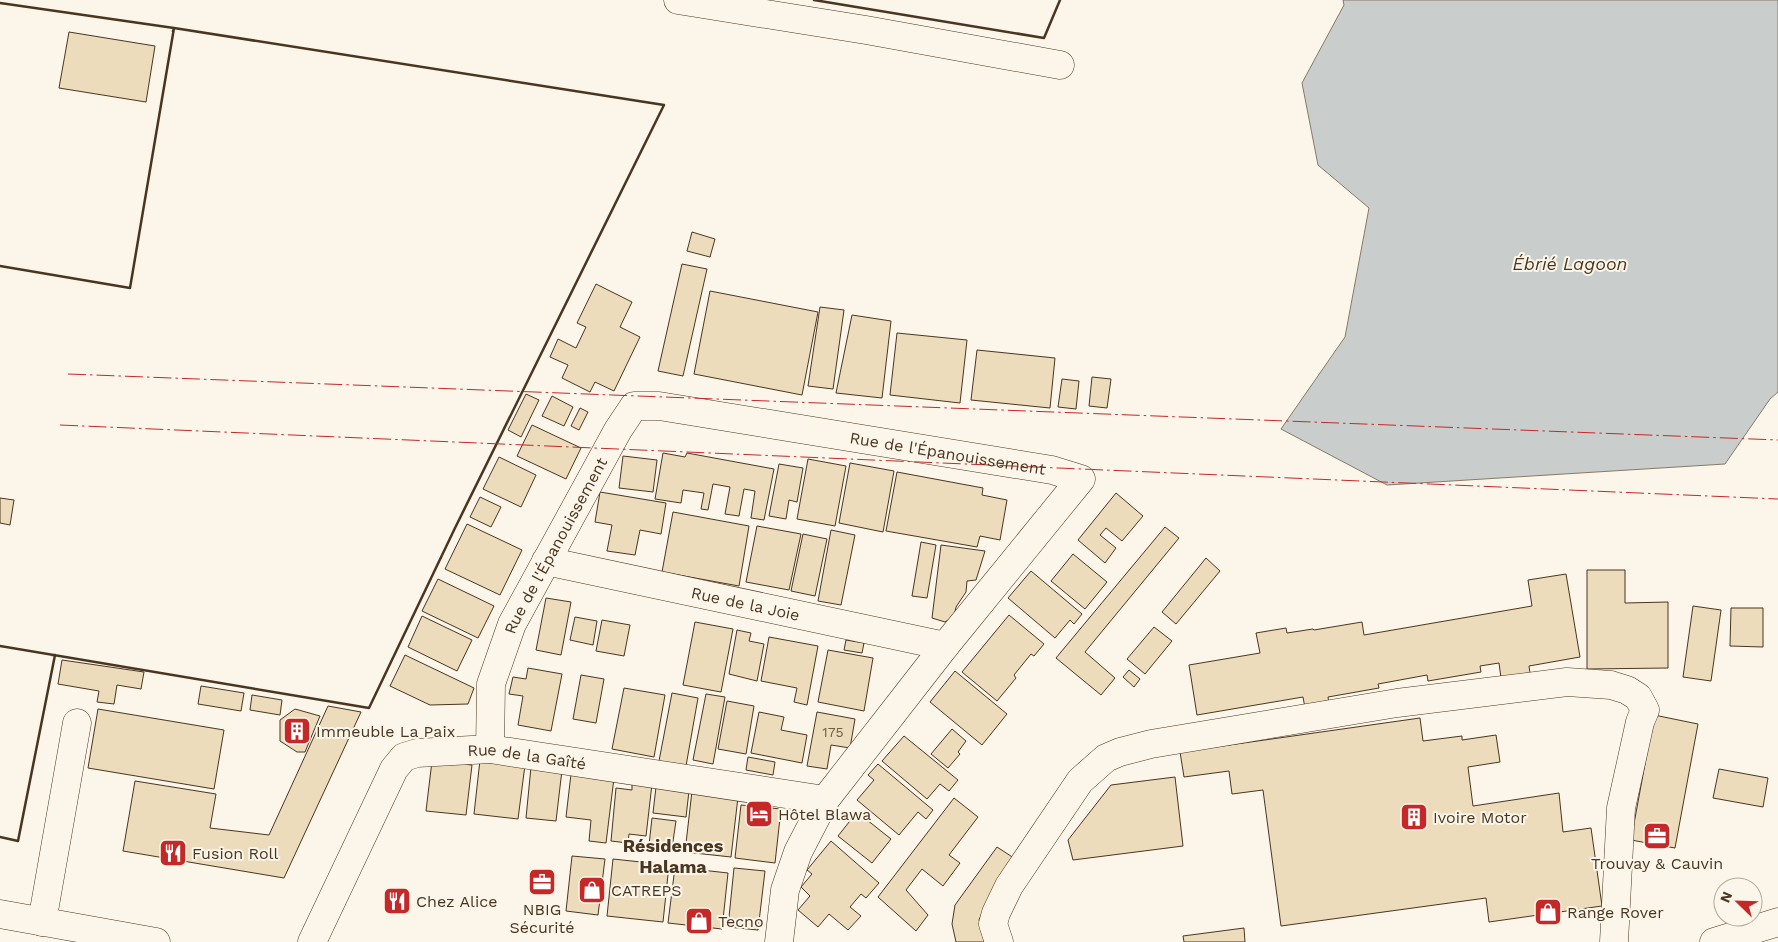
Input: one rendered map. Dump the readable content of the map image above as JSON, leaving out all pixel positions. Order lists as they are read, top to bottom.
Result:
{
  "streets": {
    "street": ["Rue de l'Épanouissement", "Rue de la Joie", "Rue de la Gaîté"]
  },
  "crossings": [
    ["Rue de l'Épanouissement", "Rue de la Joie"],
    ["Rue de l'Épanouissement", "Rue de la Gaîté"]
  ],
  "districts": ["Résidences Halama"],
  "water": ["Ébrié Lagoon"],
  "places": {
    "building": ["Immeuble La Paix", "Ivoire Motor"],
    "hotel": ["Hôtel Blawa"],
    "office": ["Trouvay & Cauvin", "NBIG Sécurité"],
    "restaurant": ["Fusion Roll", "Chez Alice"],
    "shop": ["CATREPS", "Range Rover", "Tecno"]
  },
  "house_numbers": ["175"],
  "north": "top left"
}
